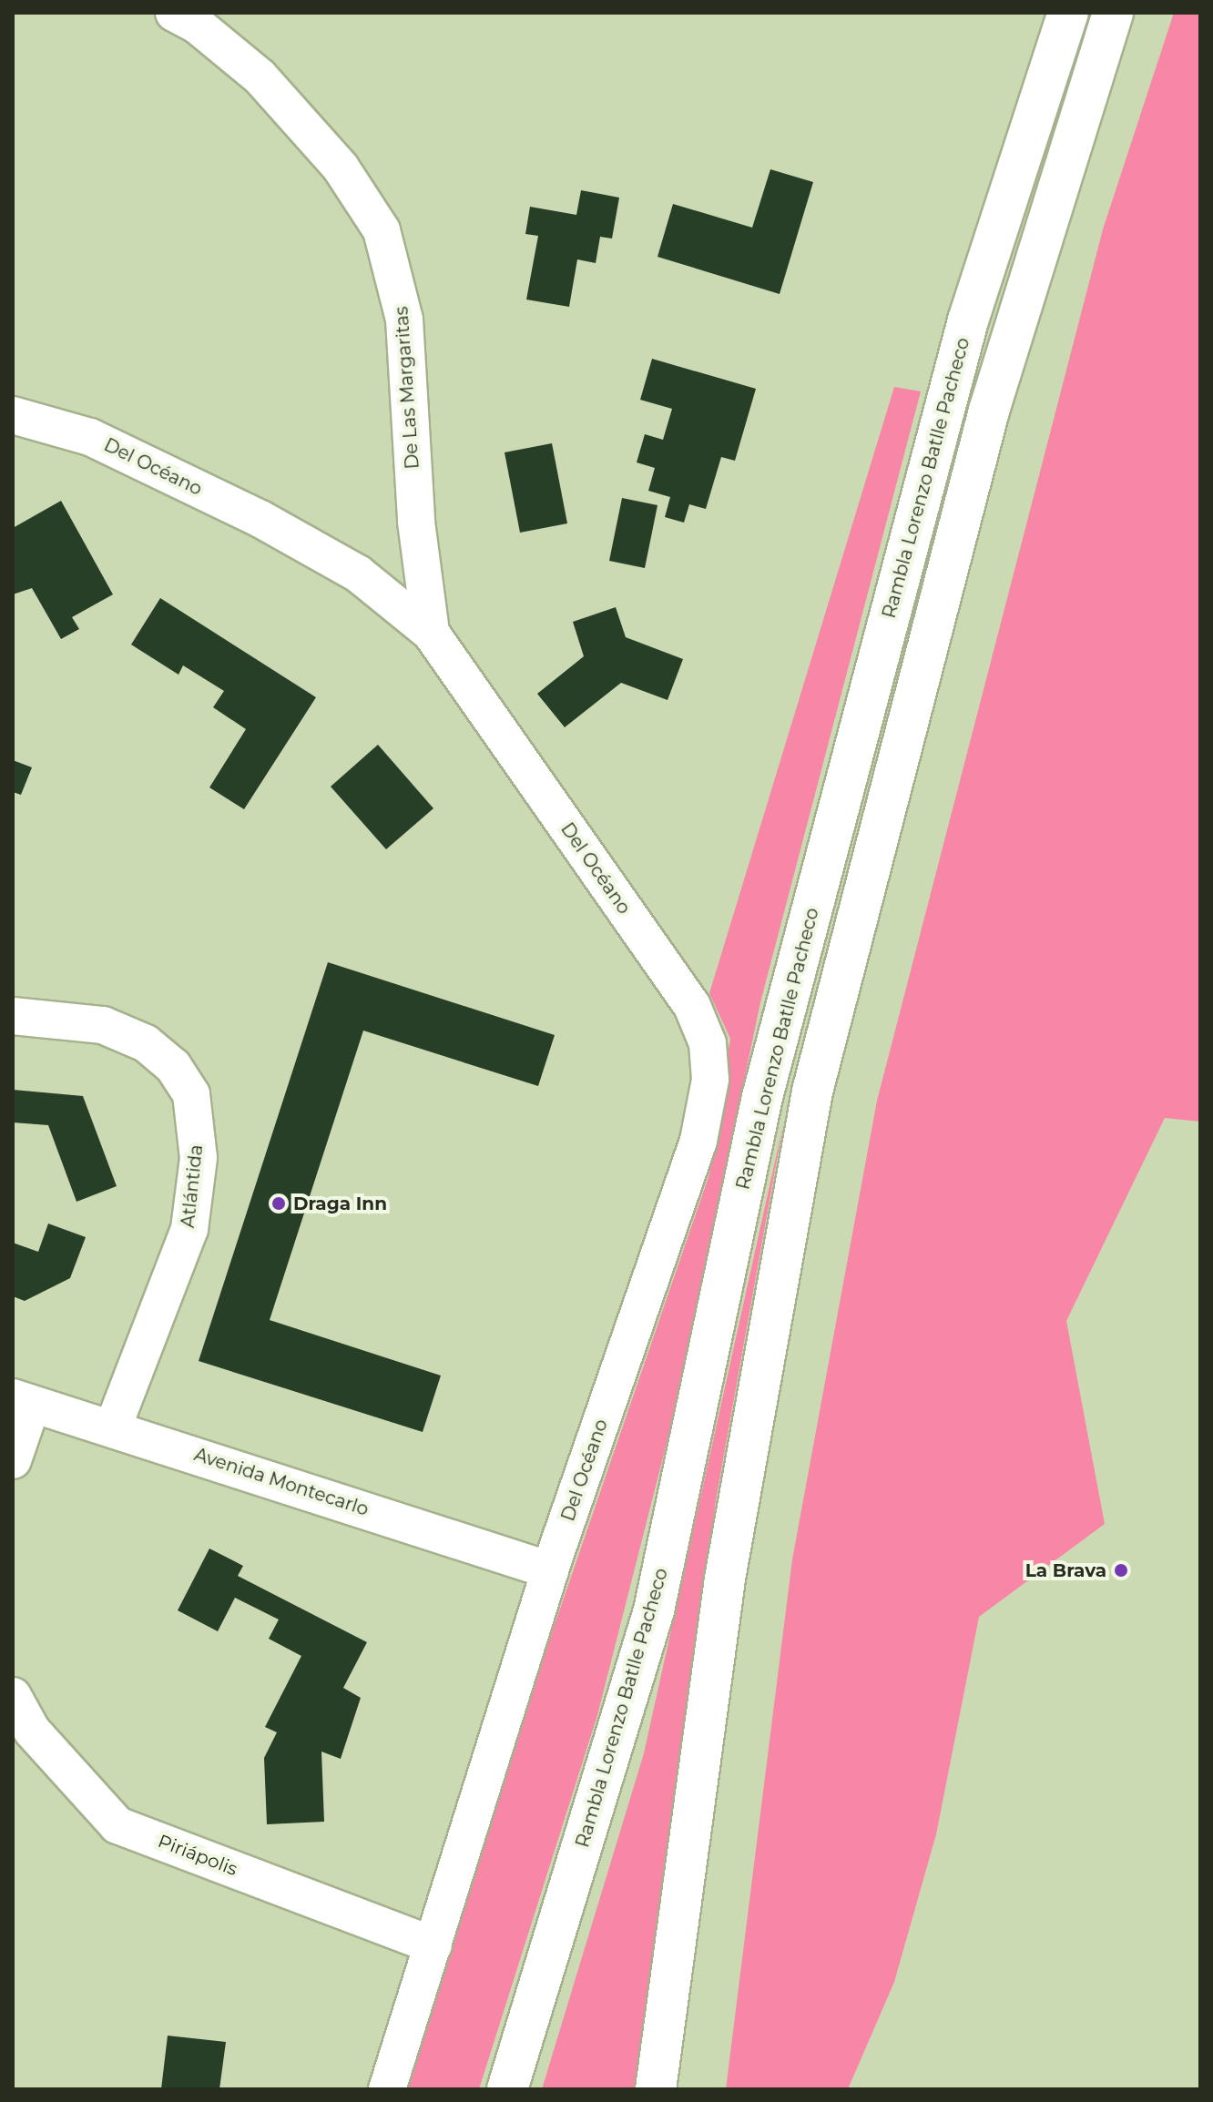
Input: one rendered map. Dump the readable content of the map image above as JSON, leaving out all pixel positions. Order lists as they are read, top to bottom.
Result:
{
  "streets": {
    "main road": ["Rambla Lorenzo Batlle Pacheco"],
    "street": [
      "De Las Margaritas",
      "Del Océano",
      "Atlántida",
      "Avenida Montecarlo",
      "Piriápolis"
    ]
  },
  "crossings": [
    ["De Las Margaritas", "Del Océano"],
    ["Del Océano", "Avenida Montecarlo"],
    ["Atlántida", "Avenida Montecarlo"]
  ],
  "places": ["Draga Inn", "La Brava"]
}
